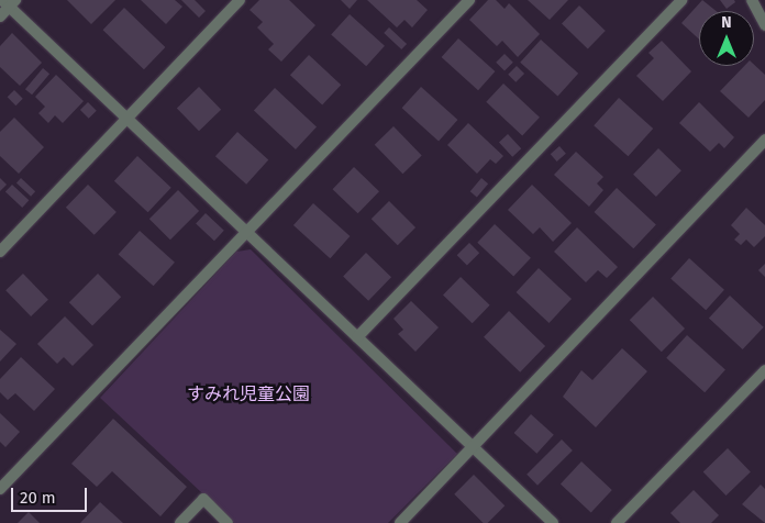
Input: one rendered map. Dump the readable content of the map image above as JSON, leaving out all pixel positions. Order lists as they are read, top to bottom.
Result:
{
  "parks": ["すみれ児童公園"],
  "scale_bar": "20 m",
  "north": "top"
}
